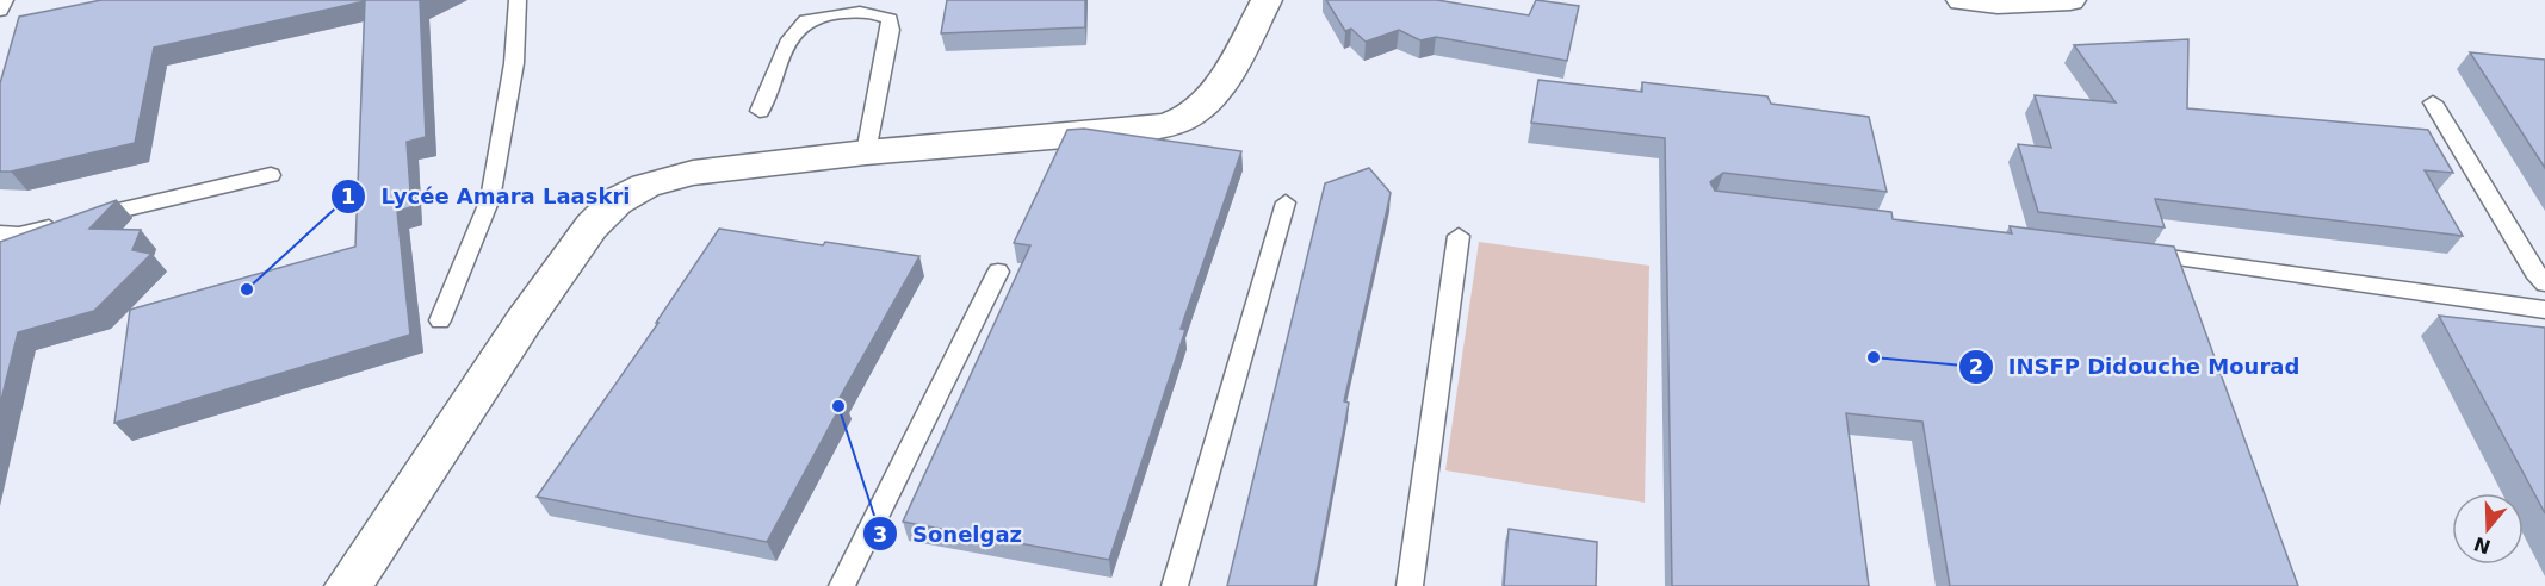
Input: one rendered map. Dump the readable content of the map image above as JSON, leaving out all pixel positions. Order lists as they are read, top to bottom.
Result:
{
  "places": ["Lycée Amara Laaskri", "INSFP Didouche Mourad", "Sonelgaz"],
  "north": "bottom"
}
